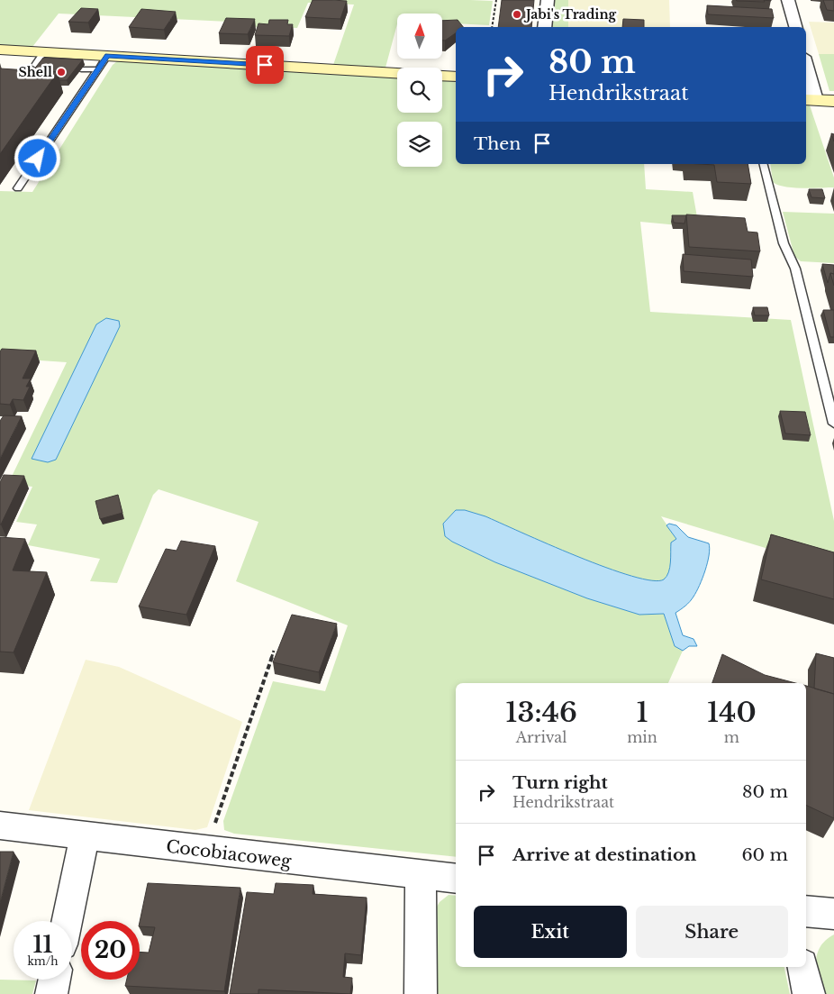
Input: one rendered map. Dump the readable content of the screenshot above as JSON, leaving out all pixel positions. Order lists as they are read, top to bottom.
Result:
{
  "streets": {
    "street": ["Cocobiacoweg"]
  },
  "places": ["Jabi's Trading", "Shell"],
  "north": "top",
  "page": {
    "turn": ["80 m", "Hendrikstraat"],
    "then": "Then",
    "eta": [
      "13:46",
      "Arrival",
      "1",
      "min",
      "140",
      "m"
    ],
    "list": [
      {
        "name": "Turn right",
        "note": "Hendrikstraat",
        "value": "80 m"
      },
      {
        "name": "Arrive at destination",
        "value": "60 m"
      }
    ],
    "buttons": ["Exit", "Share"],
    "speed": "11 km/h",
    "limit": "20"
  }
}
